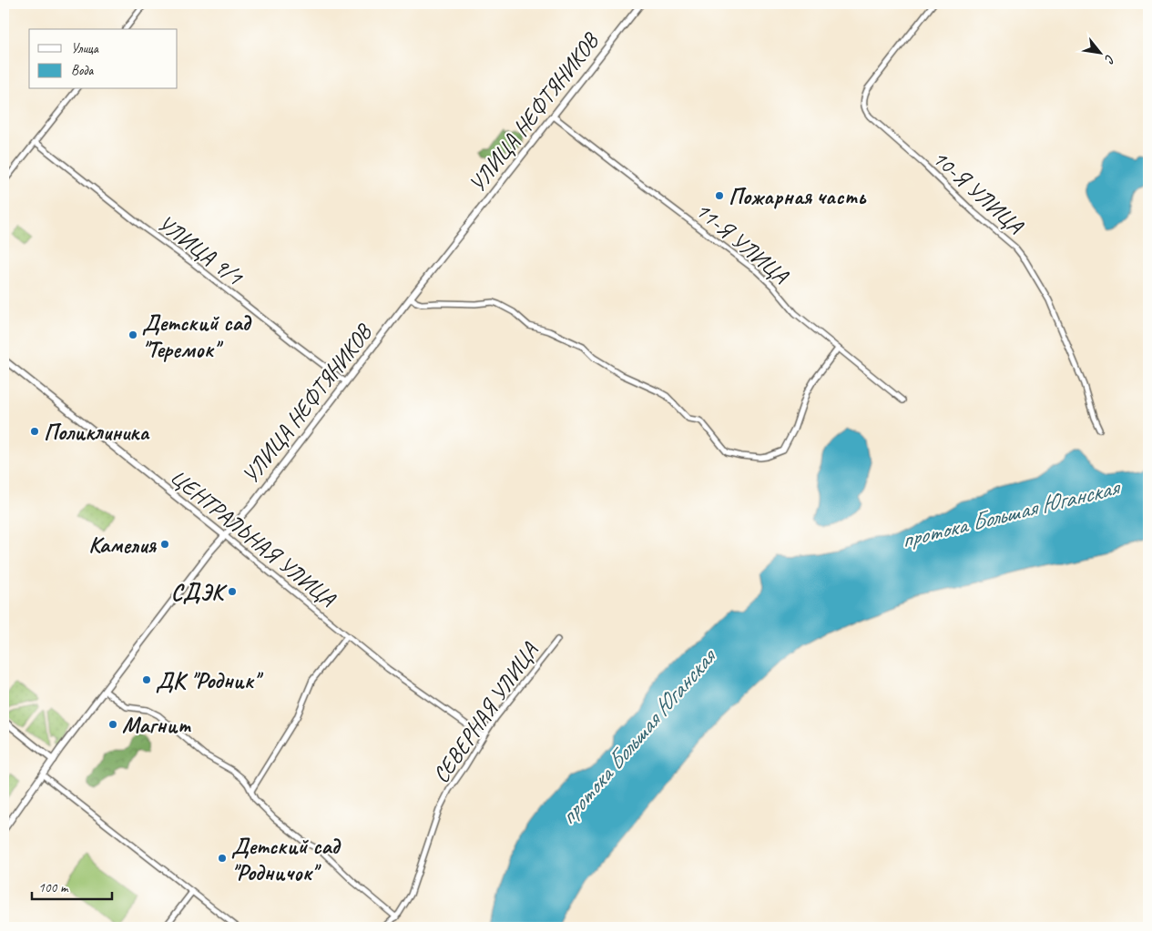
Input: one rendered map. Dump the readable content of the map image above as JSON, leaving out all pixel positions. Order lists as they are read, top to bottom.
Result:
{
  "streets": {
    "street": [
      "УЛИЦА НЕФТЯНИКОВ",
      "10-Я УЛИЦА",
      "11-Я УЛИЦА",
      "УЛИЦА 9/1",
      "ЦЕНТРАЛЬНАЯ УЛИЦА",
      "СЕВЕРНАЯ УЛИЦА"
    ]
  },
  "crossings": [
    ["УЛИЦА НЕФТЯНИКОВ", "11-Я УЛИЦА"],
    ["УЛИЦА НЕФТЯНИКОВ", "УЛИЦА 9/1"],
    ["УЛИЦА НЕФТЯНИКОВ", "ЦЕНТРАЛЬНАЯ УЛИЦА"],
    ["ЦЕНТРАЛЬНАЯ УЛИЦА", "СЕВЕРНАЯ УЛИЦА"]
  ],
  "water": ["протока Большая Юганская"],
  "places": [
    "Пожарная часть",
    "Детский сад \"Теремок\"",
    "Поликлиника",
    "Камелия",
    "СДЭК",
    "ДК \"Родник\"",
    "Магнит",
    "Детский сад \"Родничок\""
  ],
  "legend": ["Улица", "Вода"],
  "scale_bar": "100 m",
  "north": "bottom right"
}
